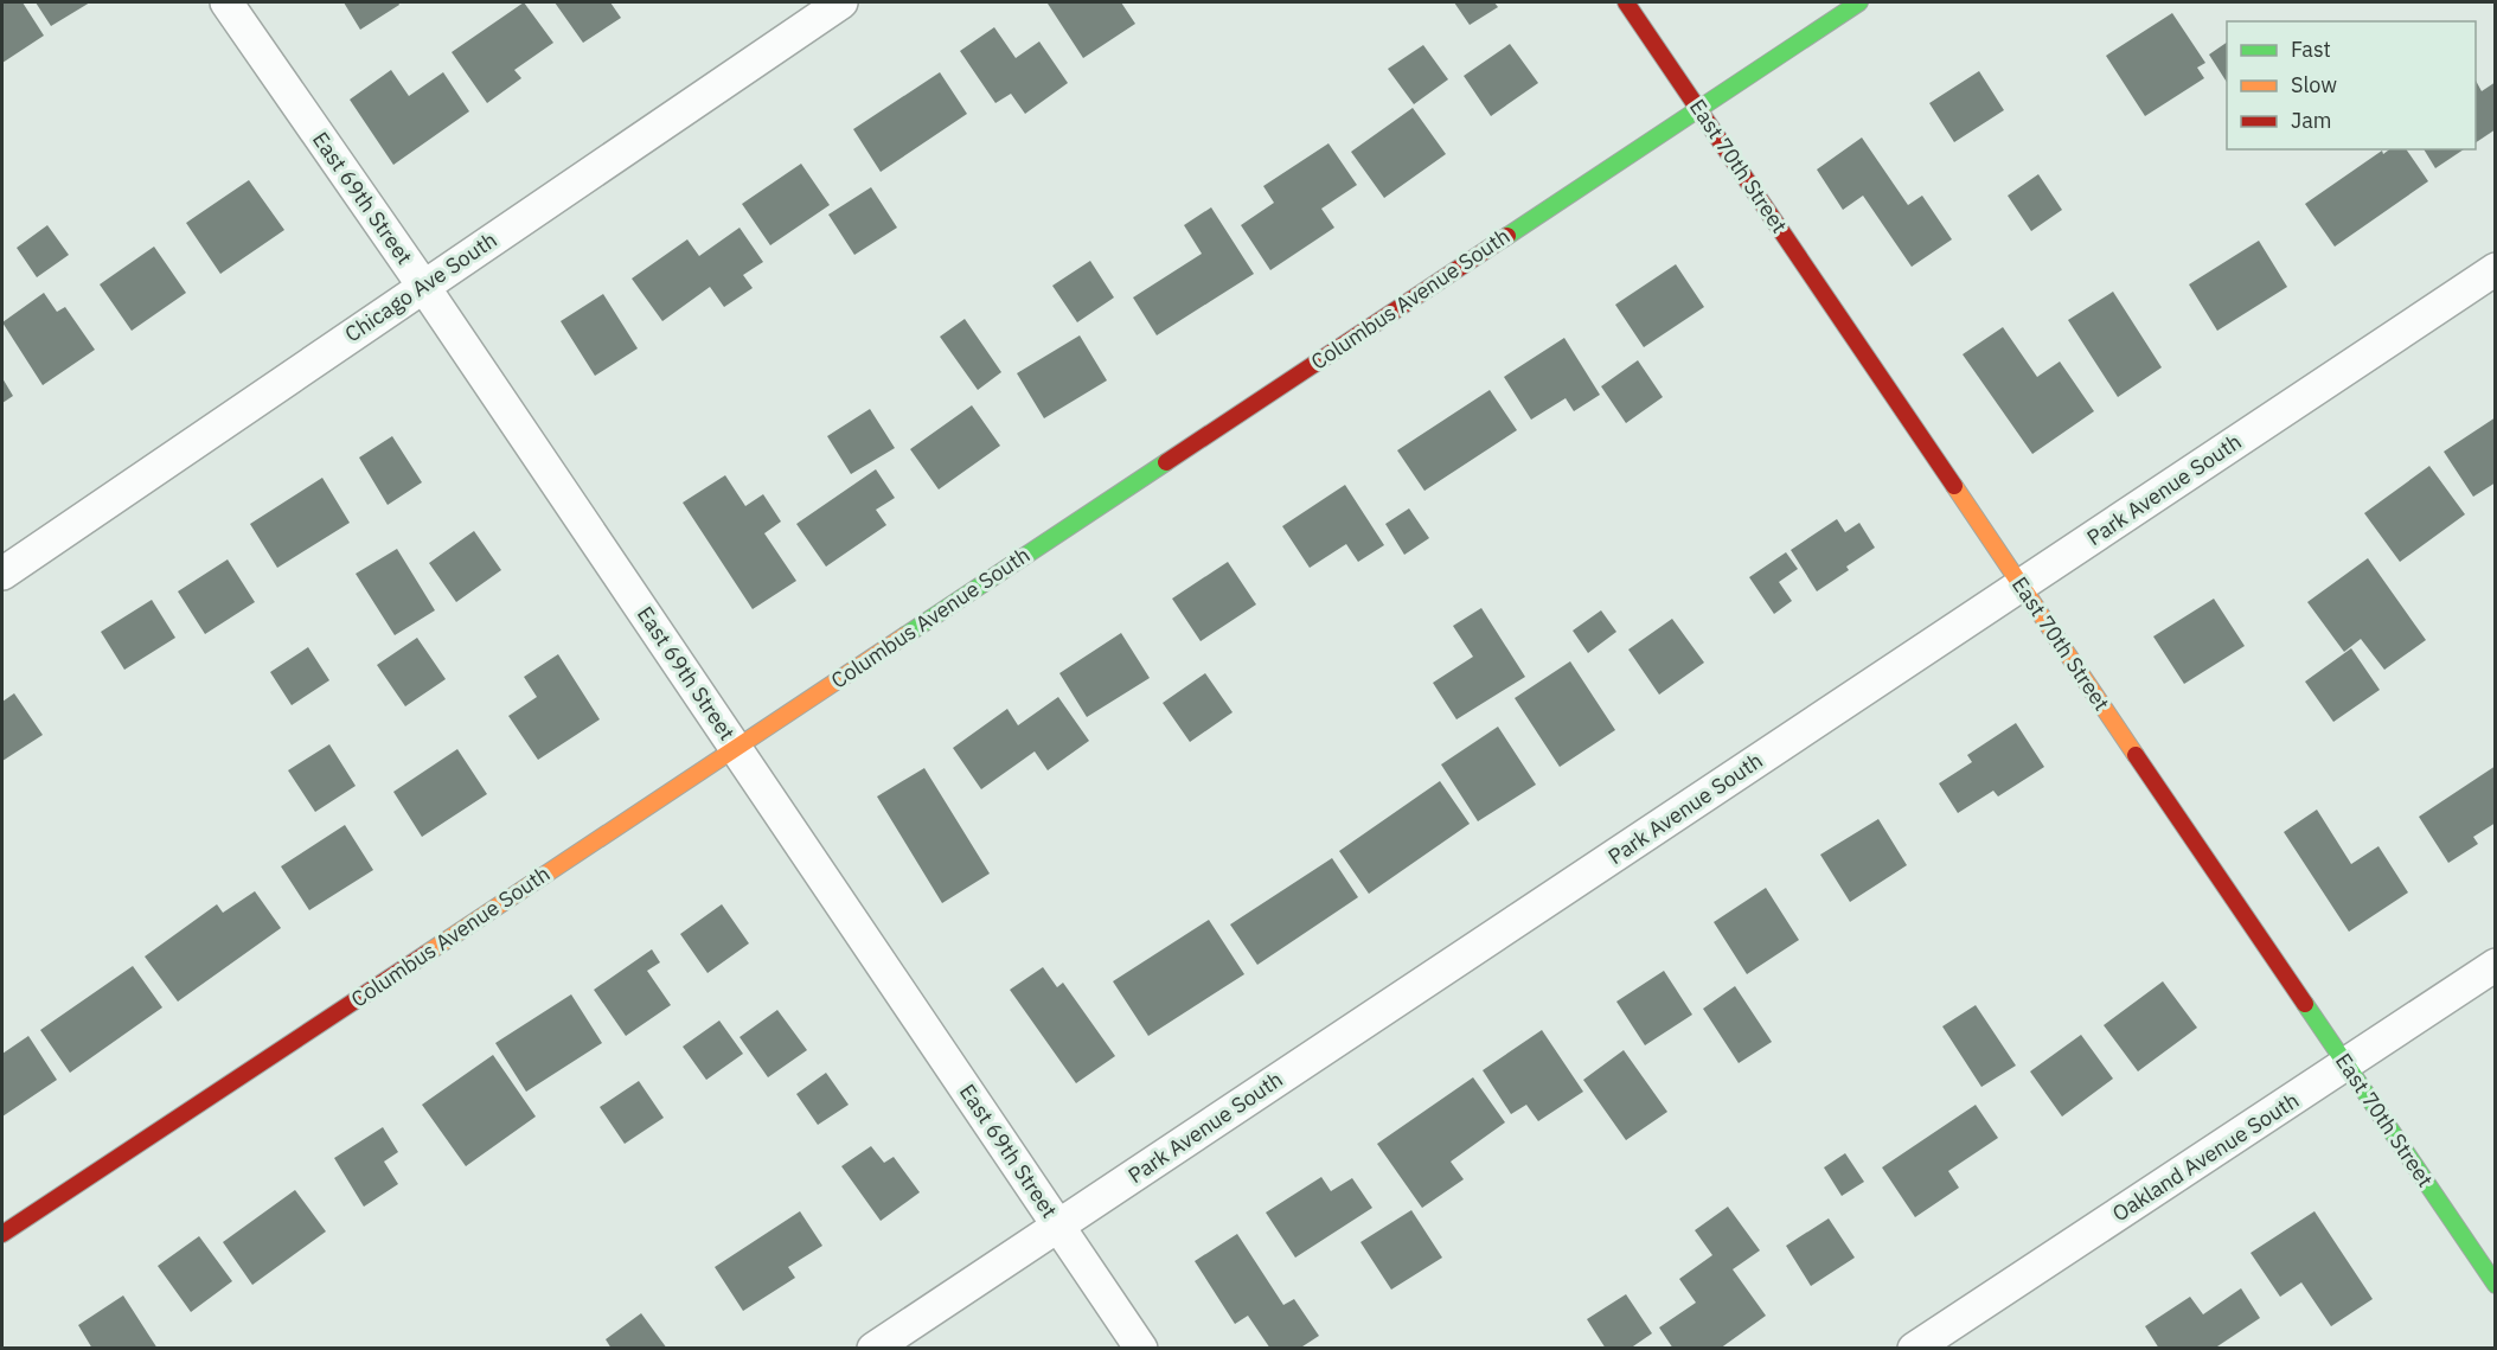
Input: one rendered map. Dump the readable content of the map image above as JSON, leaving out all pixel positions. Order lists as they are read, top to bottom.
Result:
{
  "streets": {
    "street": [
      "East 70th Street",
      "East 69th Street",
      "Chicago Ave South",
      "Columbus Avenue South",
      "Park Avenue South",
      "Oakland Avenue South"
    ]
  },
  "crossings": [
    ["East 70th Street", "Columbus Avenue South"],
    ["East 70th Street", "Park Avenue South"],
    ["East 70th Street", "Oakland Avenue South"],
    ["East 69th Street", "Chicago Ave South"],
    ["East 69th Street", "Columbus Avenue South"],
    ["East 69th Street", "Park Avenue South"]
  ],
  "legend": ["Fast", "Slow", "Jam"]
}
